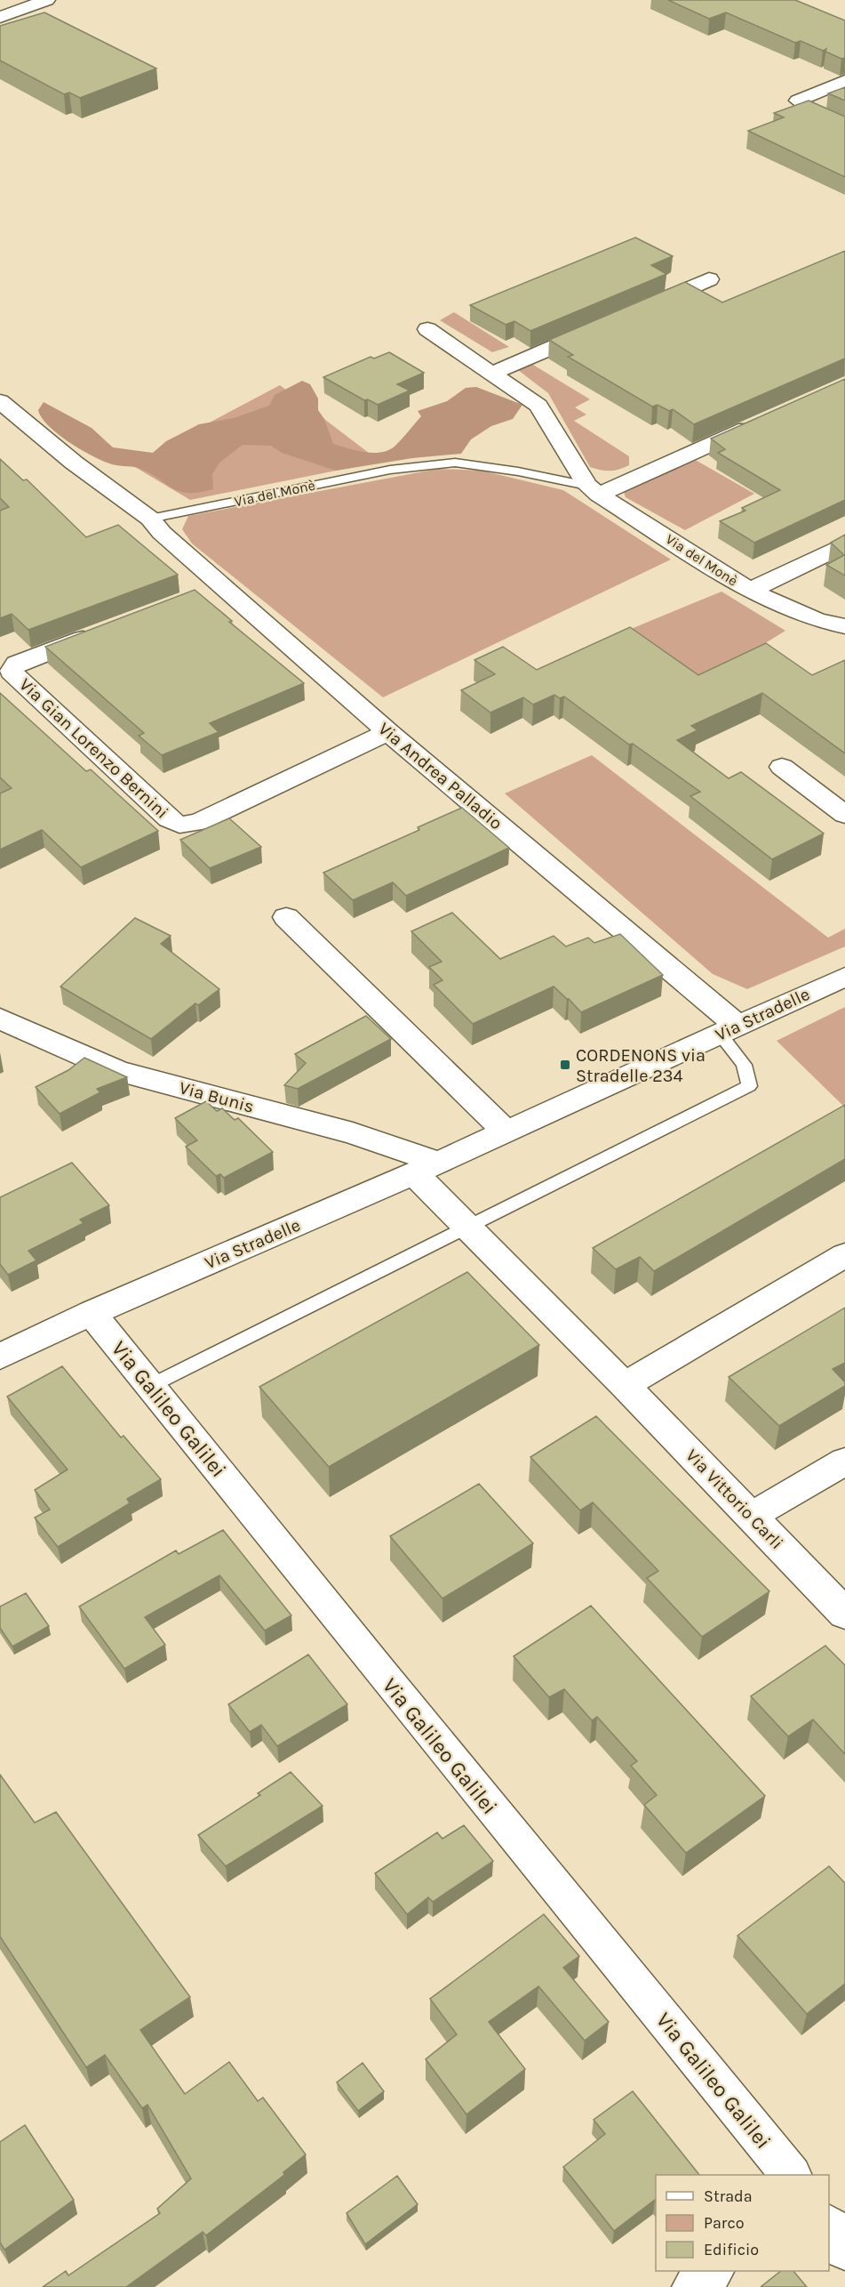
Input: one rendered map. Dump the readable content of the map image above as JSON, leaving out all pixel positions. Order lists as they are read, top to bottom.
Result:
{
  "streets": {
    "street": [
      "Via del Monè",
      "Via Gian Lorenzo Bernini",
      "Via Andrea Palladio",
      "Via Stradelle",
      "Via Bunis",
      "Via Galileo Galilei",
      "Via Vittorio Carli"
    ]
  },
  "crossings": [
    ["Via del Monè", "Via Andrea Palladio"],
    ["Via Gian Lorenzo Bernini", "Via Andrea Palladio"],
    ["Via Andrea Palladio", "Via Stradelle"],
    ["Via Stradelle", "Via Bunis"],
    ["Via Stradelle", "Via Galileo Galilei"],
    ["Via Stradelle", "Via Vittorio Carli"],
    ["Via Bunis", "Via Vittorio Carli"]
  ],
  "places": {
    "transit": ["CORDENONS via Stradelle 234"]
  },
  "legend": ["Strada", "Parco", "Edificio"]
}
